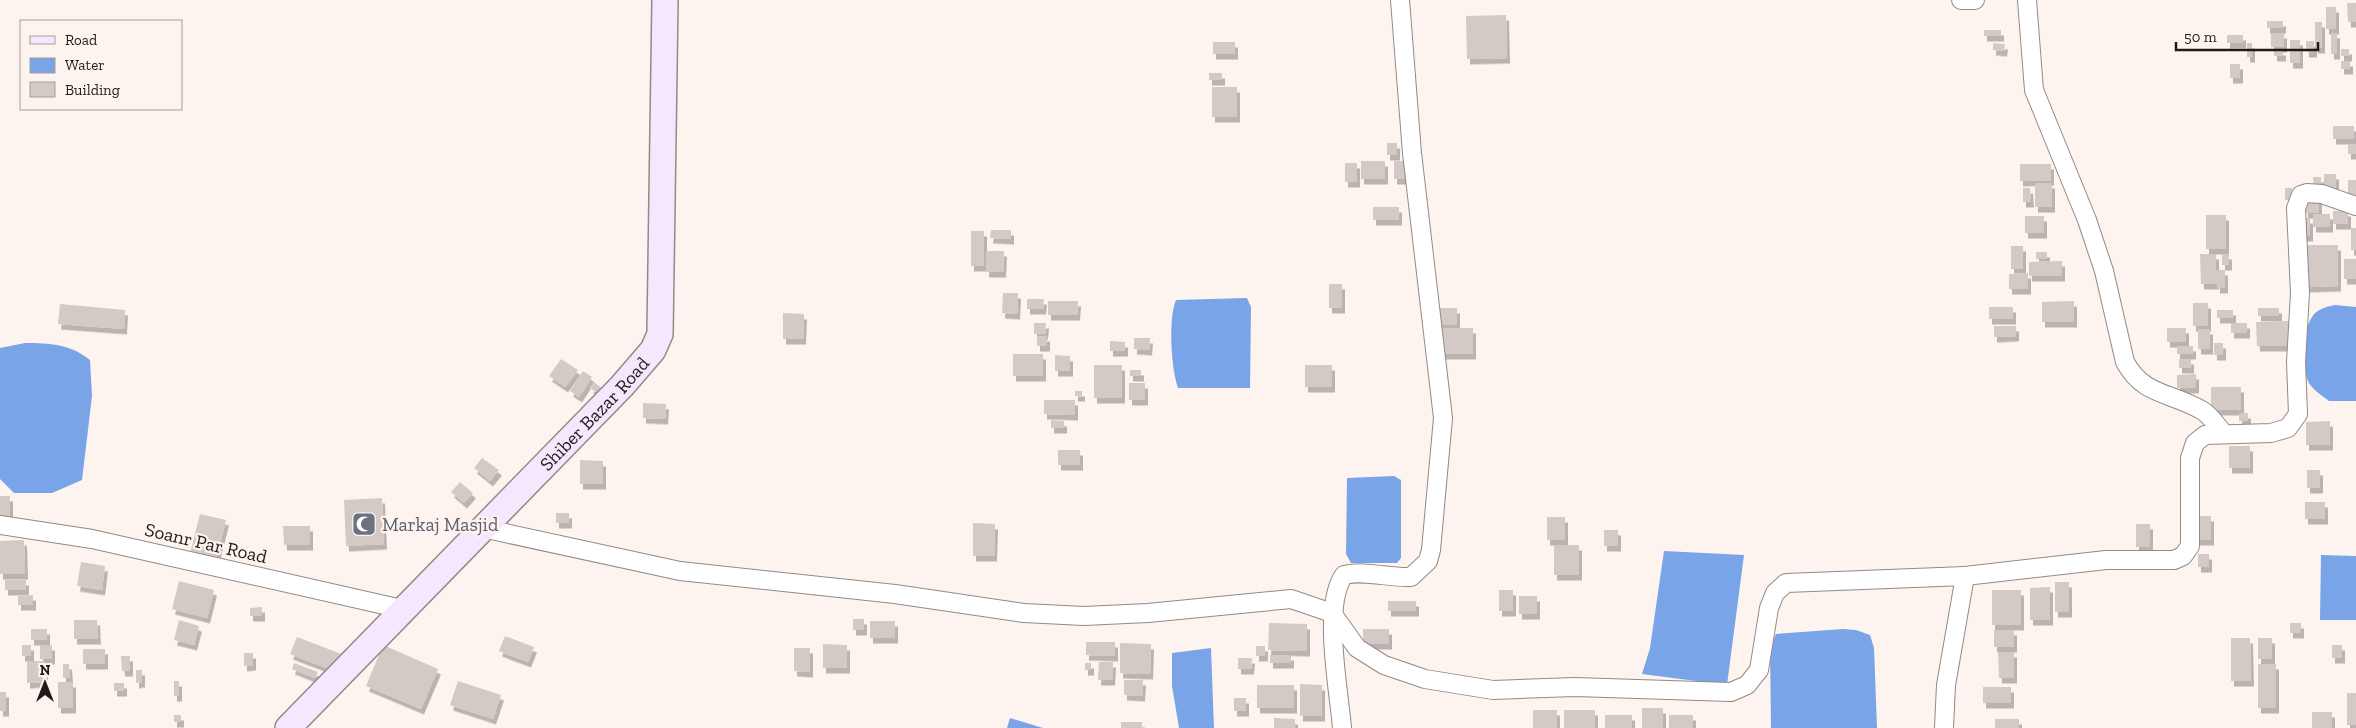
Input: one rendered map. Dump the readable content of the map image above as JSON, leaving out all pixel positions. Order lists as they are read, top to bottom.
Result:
{
  "streets": {
    "street": ["Shiber Bazar Road", "Soanr Par Road"]
  },
  "crossings": [
    ["Shiber Bazar Road", "Soanr Par Road"]
  ],
  "places": {
    "mosque": ["Markaj Masjid"]
  },
  "legend": ["Road", "Water", "Building"],
  "scale_bar": "50 m",
  "north": "top"
}
